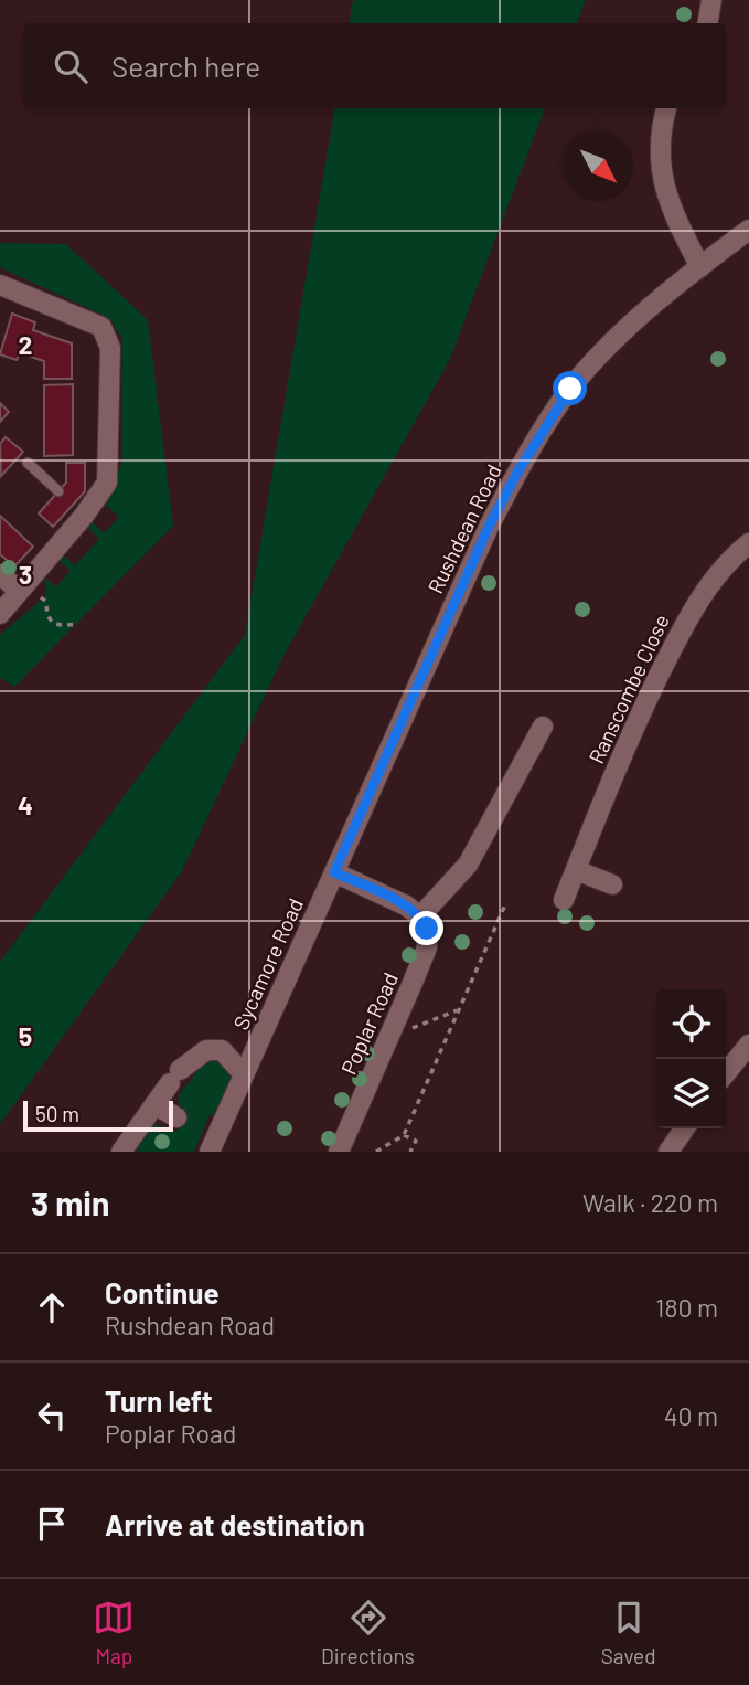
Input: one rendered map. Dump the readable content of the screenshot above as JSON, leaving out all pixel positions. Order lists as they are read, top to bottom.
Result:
{
  "streets": {
    "street": [
      "Rushdean Road",
      "Ranscombe Close",
      "Sycamore Road",
      "Poplar Road"
    ]
  },
  "crossings": [
    ["Rushdean Road", "Sycamore Road"]
  ],
  "scale_bar": "50 m",
  "north": "bottom right",
  "page": {
    "search": "Search here",
    "scale": "50 m",
    "heading": ["3 min", "Walk · 220 m"],
    "list": [
      ["Continue", "Rushdean Road", "180 m"],
      ["Turn left", "Poplar Road", "40 m"],
      "Arrive at destination"
    ],
    "nav": ["Map", "Directions", "Saved"]
  },
  "grid": {
    "rows": [
      "2",
      "3",
      "4",
      "5"
    ]
  }
}
